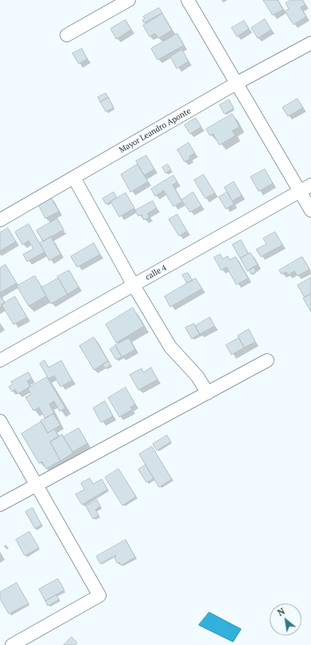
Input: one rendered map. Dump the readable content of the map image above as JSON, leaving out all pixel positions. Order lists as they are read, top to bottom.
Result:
{
  "streets": {
    "street": ["Mayor Leandro Aponte", "calle 4"]
  },
  "north": "top left"
}
